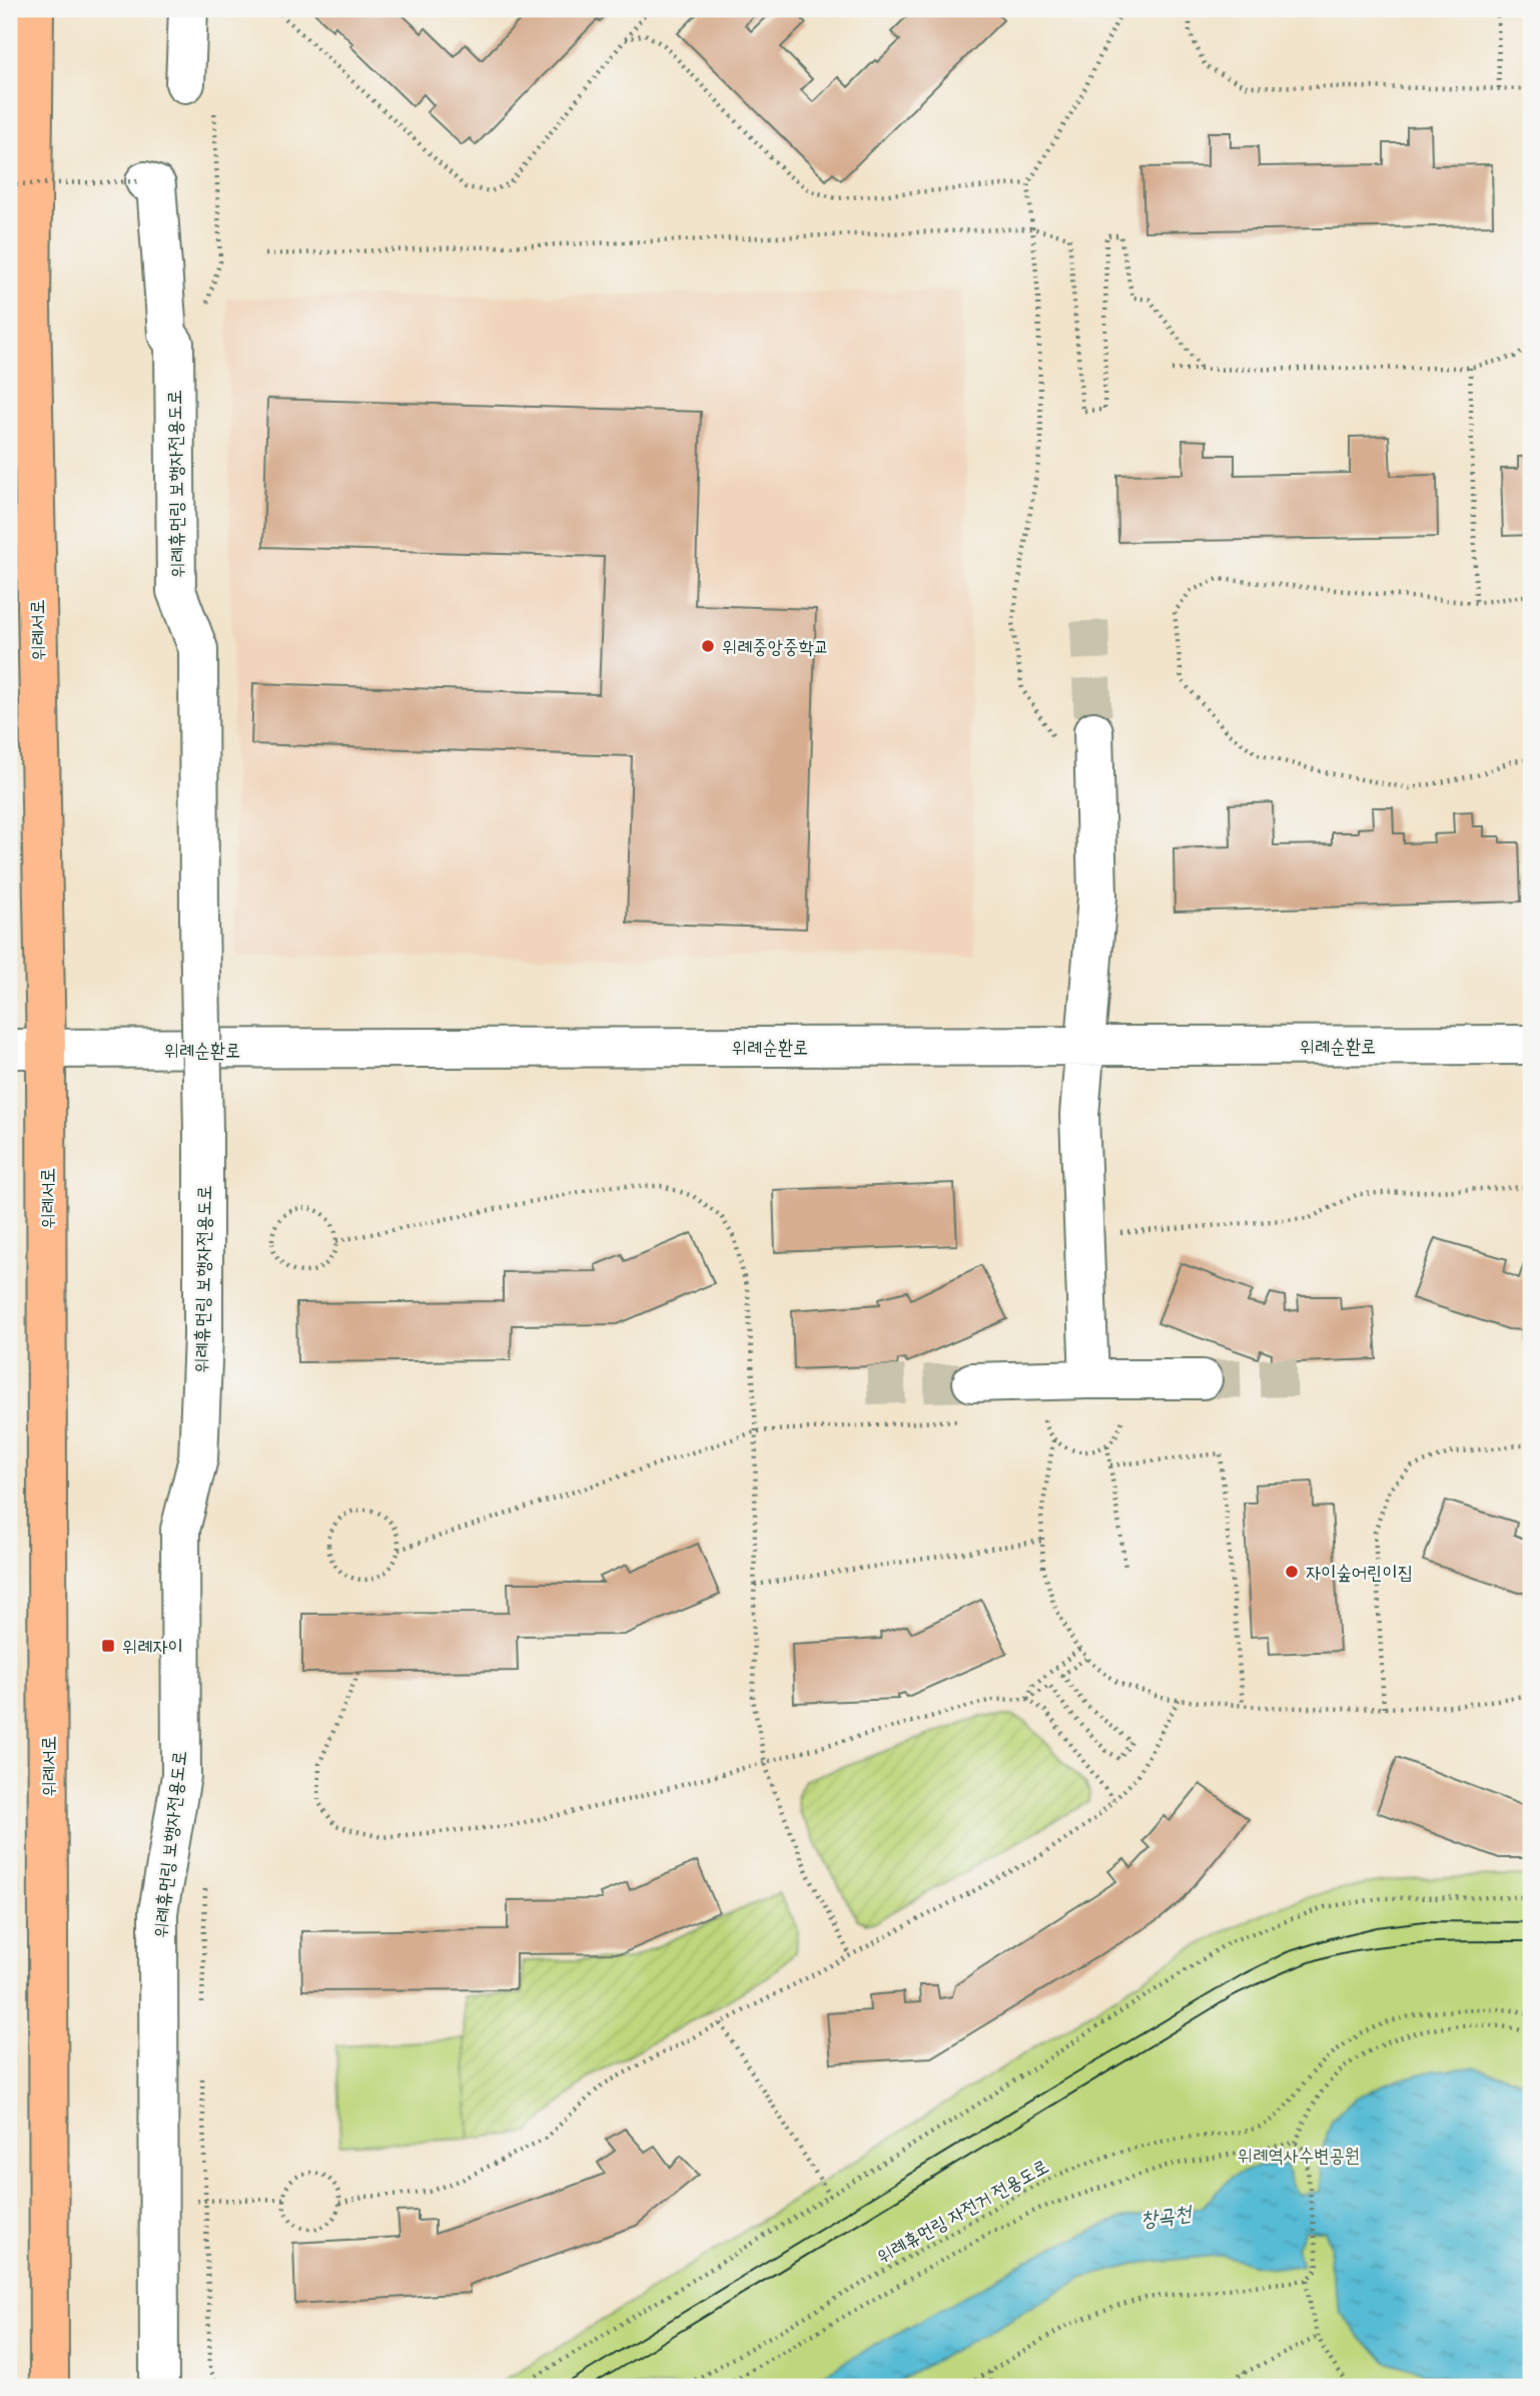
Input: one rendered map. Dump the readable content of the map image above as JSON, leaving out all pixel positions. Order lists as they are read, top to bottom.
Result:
{
  "streets": {
    "main road": ["위례서로"],
    "street": ["위례휴먼링 보행자전용도로", "위례순환로"],
    "path": ["위례휴먼링 자전거 전용도로"]
  },
  "crossings": [
    ["위례서로", "위례순환로"]
  ],
  "water": ["창곡천"],
  "parks": ["위례역사수변공원"],
  "places": {
    "other": ["위례중앙중학교", "자이숲어린이집"],
    "transit": ["위례자이"]
  }
}
